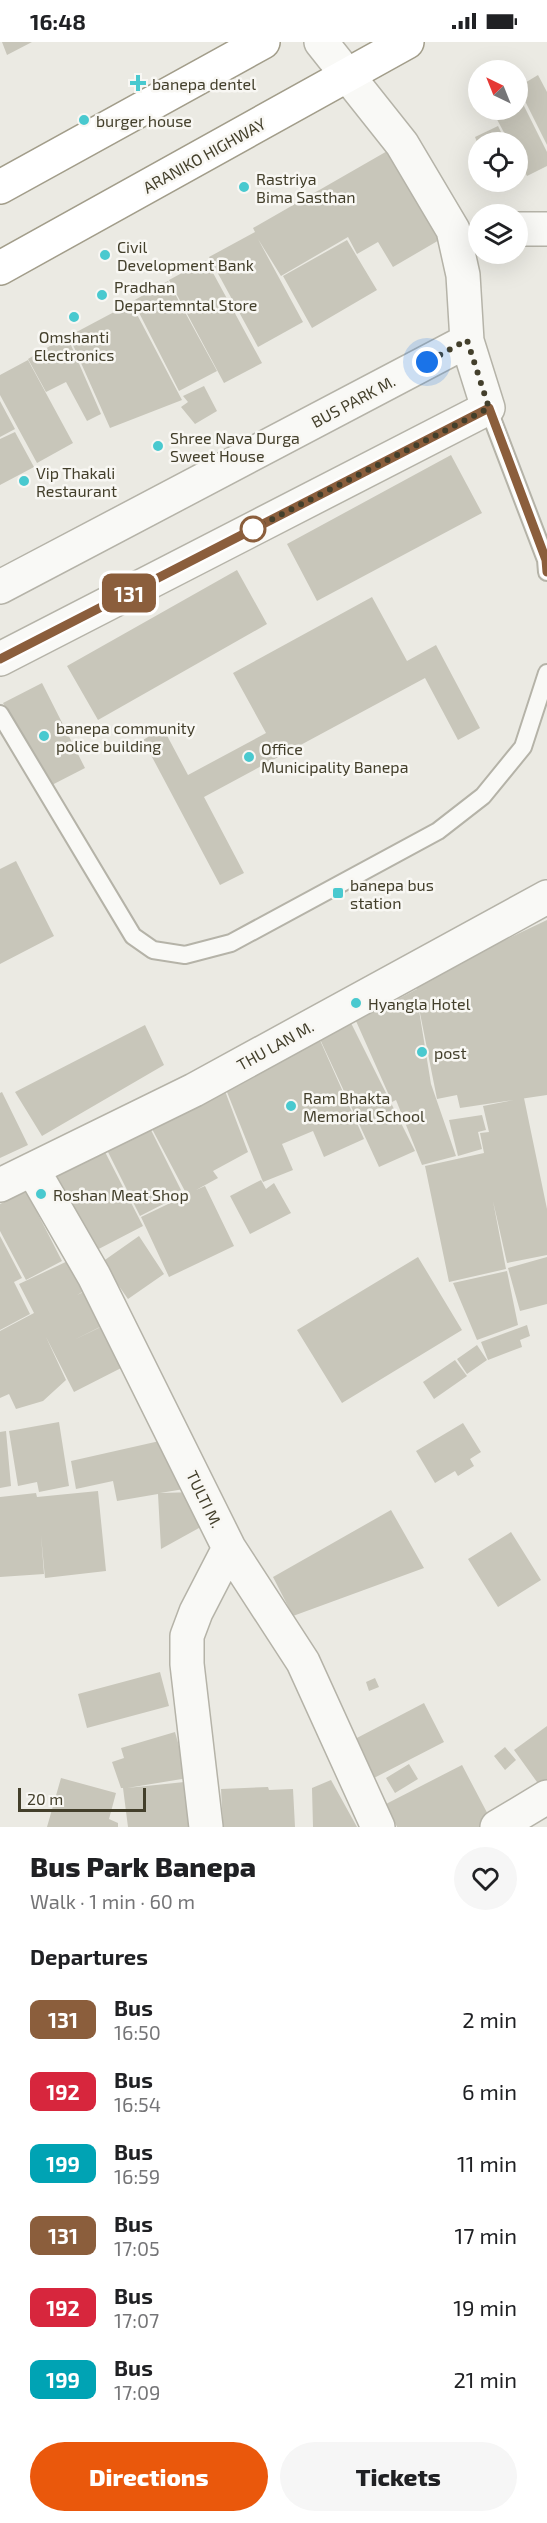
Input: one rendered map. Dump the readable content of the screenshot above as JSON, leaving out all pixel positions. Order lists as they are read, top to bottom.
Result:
{
  "streets": {
    "highway": ["ARANIKO HIGHWAY"],
    "street": ["BUS PARK M.", "THU LAN M.", "TULTI M."]
  },
  "crossings": [
    ["THU LAN M.", "TULTI M."]
  ],
  "places": {
    "health": ["banepa dentel"],
    "other": [
      "burger house",
      "Rastriya Bima Sasthan",
      "Civil Development Bank",
      "Pradhan Departemntal Store",
      "Omshanti Electronics",
      "Shree Nava Durga Sweet House",
      "Vip Thakali Restaurant",
      "banepa community police building",
      "Office Municipality Banepa",
      "Hyangla Hotel",
      "post",
      "Ram Bhakta Memorial School",
      "Roshan Meat Shop"
    ],
    "transit": ["banepa bus station"]
  },
  "lines": ["bus line 131"],
  "scale_bar": "20 m",
  "north": "top left",
  "page": {
    "status": "16:48",
    "on_map": "131",
    "scale": "20 m",
    "heading": [
      ["Bus Park Banepa", "Walk · 1 min · 60 m"],
      "Departures"
    ],
    "list": [
      {
        "mark": "131",
        "name": "Bus",
        "note": "16:50",
        "value": "2 min"
      },
      {
        "mark": "192",
        "name": "Bus",
        "note": "16:54",
        "value": "6 min"
      },
      {
        "mark": "199",
        "name": "Bus",
        "note": "16:59",
        "value": "11 min"
      },
      {
        "mark": "131",
        "name": "Bus",
        "note": "17:05",
        "value": "17 min"
      },
      {
        "mark": "192",
        "name": "Bus",
        "note": "17:07",
        "value": "19 min"
      },
      {
        "mark": "199",
        "name": "Bus",
        "note": "17:09",
        "value": "21 min"
      }
    ],
    "buttons": ["Directions", "Tickets"]
  }
}
